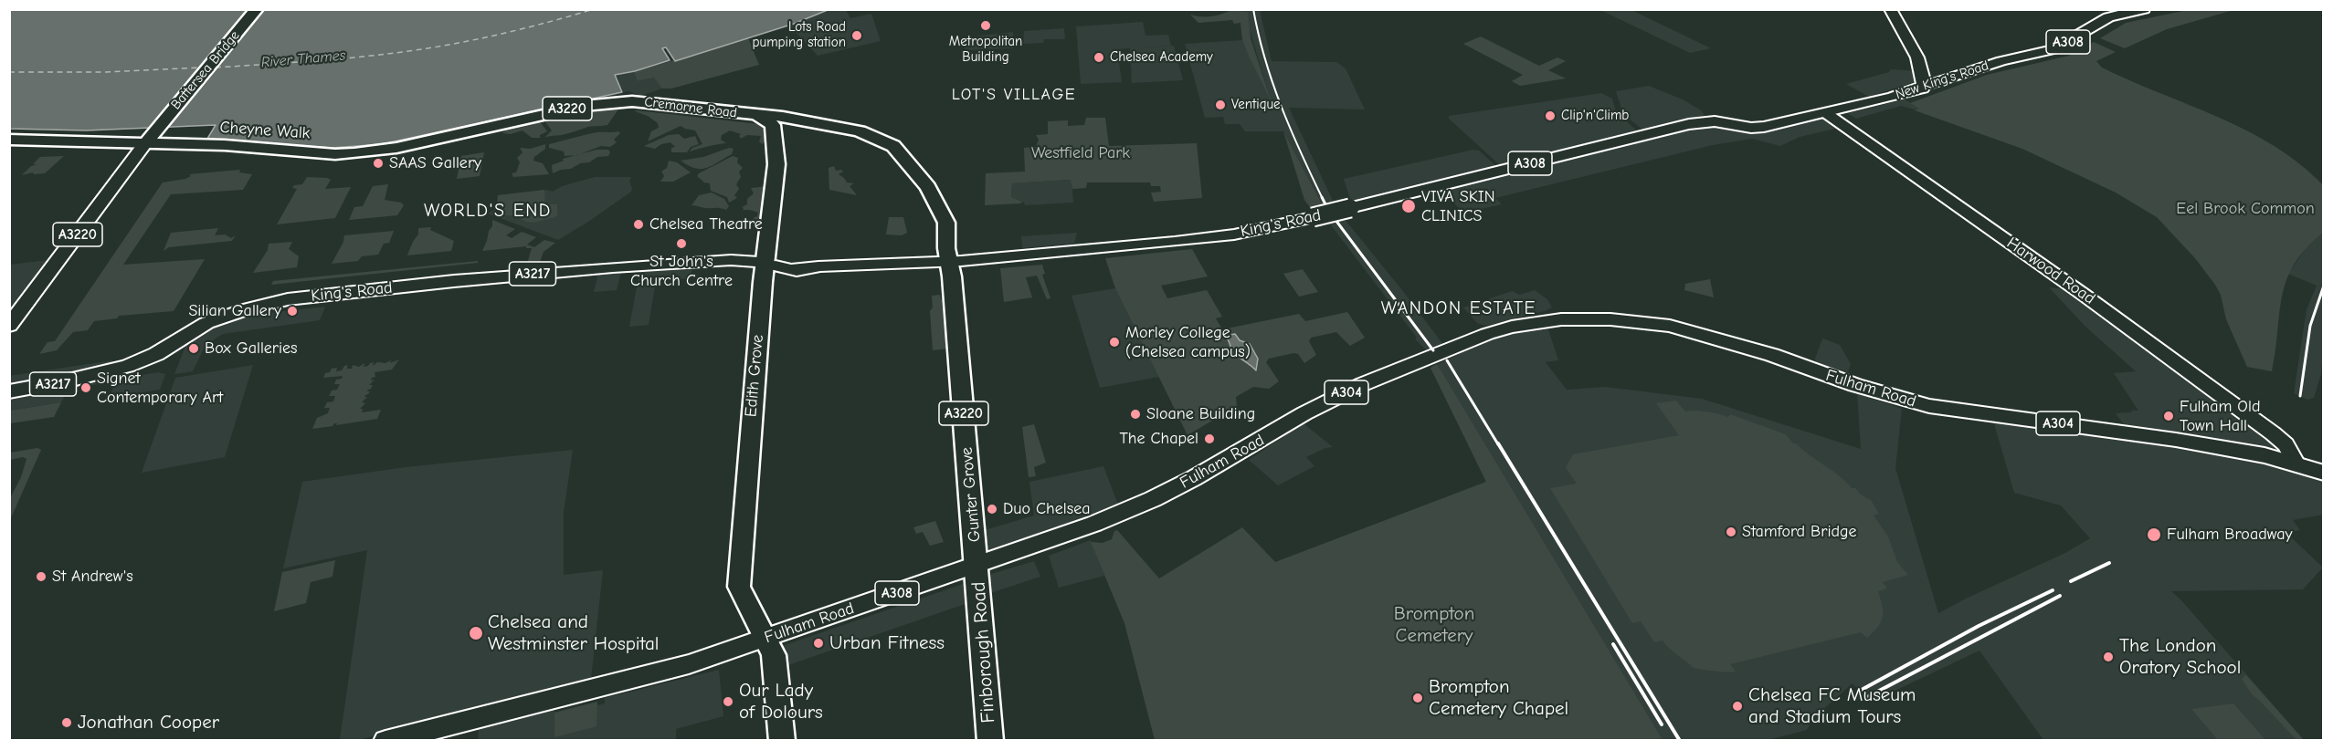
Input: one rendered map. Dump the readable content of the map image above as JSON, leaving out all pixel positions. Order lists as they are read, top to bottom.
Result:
{
  "streets": {
    "highway": [
      "Battersea Bridge",
      "Cremorne Road",
      "A3220",
      "Cheyne Walk",
      "Edith Grove",
      "Gunter Grove",
      "Finborough Road"
    ],
    "main road": [
      "A308",
      "New King's Road",
      "King's Road",
      "Harwood Road",
      "A3217",
      "Fulham Road",
      "A304"
    ]
  },
  "crossings": [
    ["Battersea Bridge", "A3220"],
    ["Battersea Bridge", "Cheyne Walk"],
    ["New King's Road", "King's Road"],
    ["New King's Road", "Harwood Road"],
    ["Cremorne Road", "A3220"],
    ["Cremorne Road", "Cheyne Walk"],
    ["Cremorne Road", "King's Road"],
    ["Cremorne Road", "Gunter Grove"],
    ["A3220", "Cheyne Walk"],
    ["A3220", "Edith Grove"],
    ["King's Road", "Edith Grove"],
    ["King's Road", "Gunter Grove"],
    ["Harwood Road", "Fulham Road"],
    ["Harwood Road", "A304"],
    ["Edith Grove", "Fulham Road"],
    ["Fulham Road", "A304"],
    ["Fulham Road", "Gunter Grove"],
    ["Fulham Road", "Finborough Road"],
    ["Gunter Grove", "Finborough Road"]
  ],
  "districts": ["LOT'S VILLAGE", "WORLD'S END", "WANDON ESTATE"],
  "water": ["River Thames"],
  "parks": ["Westfield Park", "Eel Brook Common", "Brompton Cemetery"],
  "places": [
    "Metropolitan Building",
    "Lots Road pumping station",
    "Chelsea Academy",
    "Ventique",
    "Clip'n'Climb",
    "SAAS Gallery",
    "VIVA SKIN CLINICS",
    "Chelsea Theatre",
    "St John's Church Centre",
    "Silian Gallery",
    "Morley College (Chelsea campus)",
    "Box Galleries",
    "Signet Contemporary Art",
    "Sloane Building",
    "Fulham Old Town Hall",
    "The Chapel",
    "Duo Chelsea",
    "Stamford Bridge",
    "Fulham Broadway",
    "St Andrew's",
    "Chelsea and Westminster Hospital",
    "Urban Fitness",
    "The London Oratory School",
    "Brompton Cemetery Chapel",
    "Our Lady of Dolours",
    "Chelsea FC Museum and Stadium Tours",
    "Jonathan Cooper"
  ]
}
